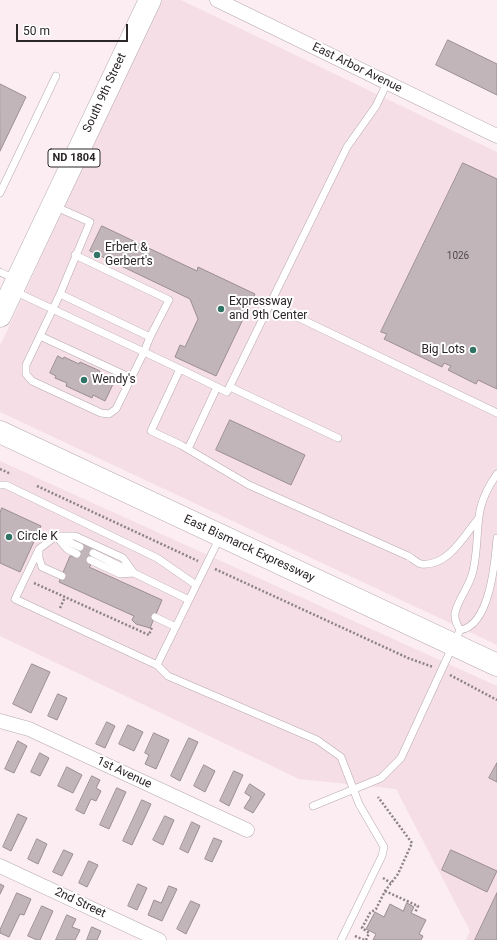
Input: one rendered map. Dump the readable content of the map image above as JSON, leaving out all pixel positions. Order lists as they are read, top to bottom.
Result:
{
  "streets": {
    "main road": ["South 9th Street", "ND 1804", "East Bismarck Expressway"],
    "street": ["East Arbor Avenue", "1st Avenue", "2nd Street"]
  },
  "places": [
    "Erbert & Gerbert's",
    "Expressway and 9th Center",
    "Big Lots",
    "Wendy's",
    "Circle K"
  ],
  "house_numbers": ["1026"],
  "scale_bar": "50 m"
}
